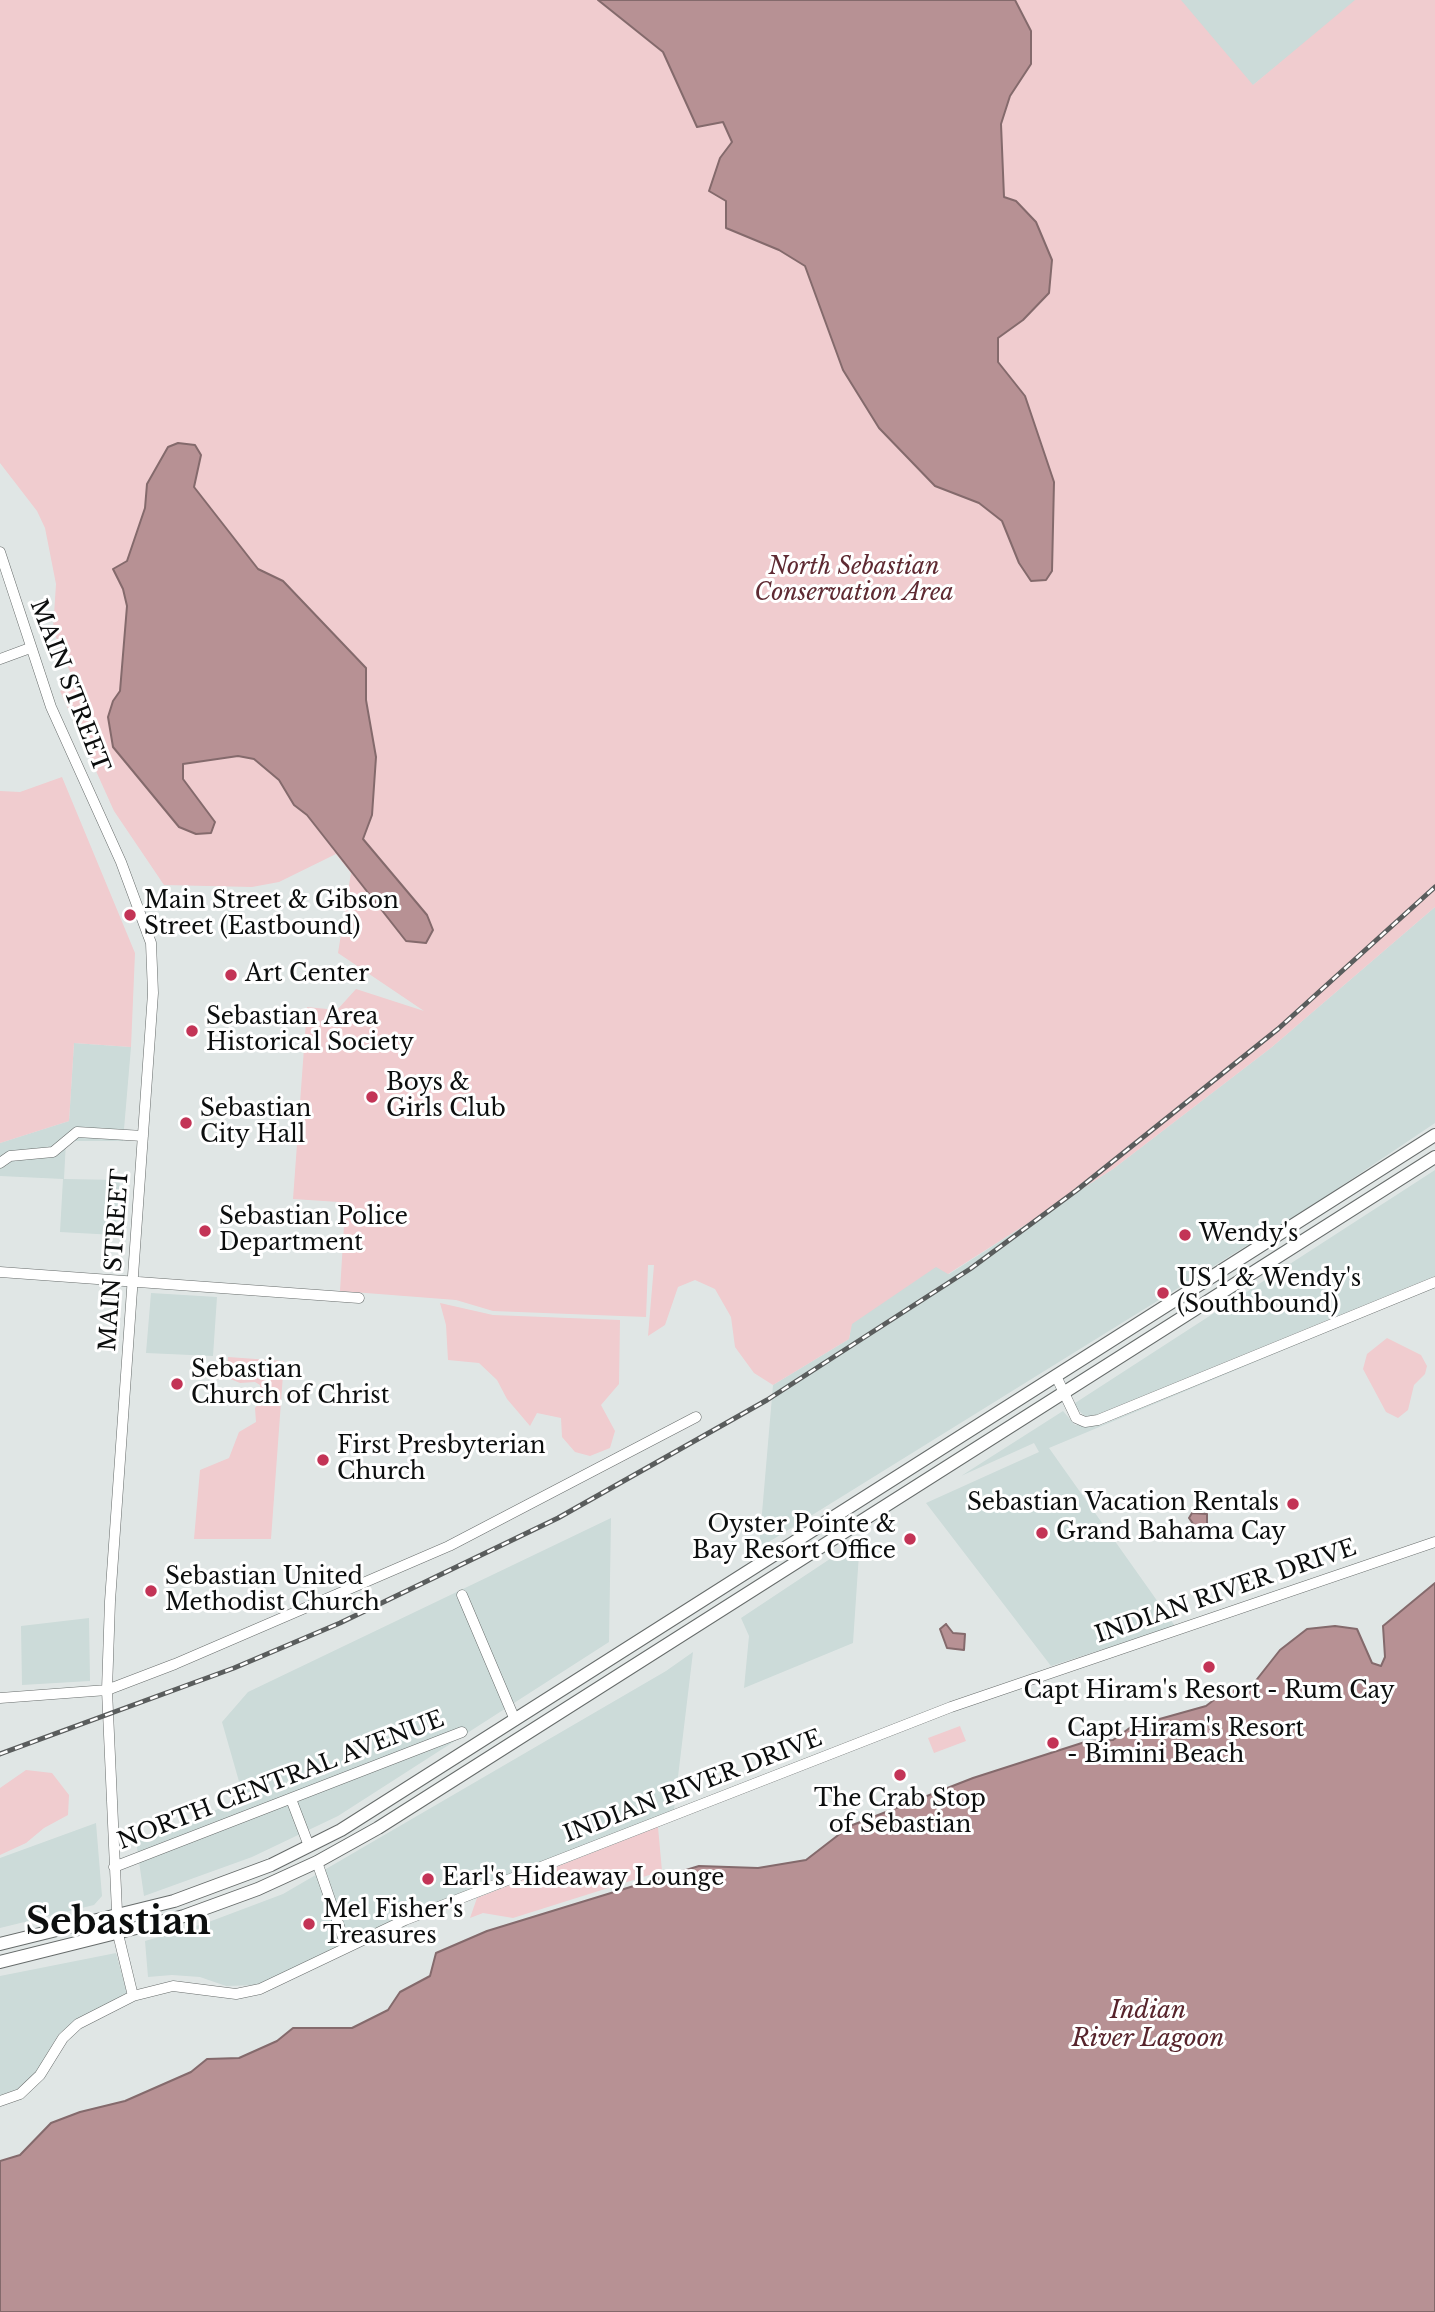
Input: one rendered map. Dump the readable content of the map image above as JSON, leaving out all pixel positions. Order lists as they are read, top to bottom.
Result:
{
  "streets": {
    "street": ["MAIN STREET", "INDIAN RIVER DRIVE", "NORTH CENTRAL AVENUE"]
  },
  "crossings": [
    ["MAIN STREET", "INDIAN RIVER DRIVE"],
    ["MAIN STREET", "NORTH CENTRAL AVENUE"]
  ],
  "districts": ["Sebastian"],
  "water": ["Indian River Lagoon"],
  "parks": ["North Sebastian Conservation Area"],
  "places": [
    "Main Street & Gibson Street (Eastbound)",
    "Art Center",
    "Sebastian Area Historical Society",
    "Boys & Girls Club",
    "Sebastian City Hall",
    "Sebastian Police Department",
    "Wendy's",
    "US 1 & Wendy's (Southbound)",
    "Sebastian Church of Christ",
    "First Presbyterian Church",
    "Sebastian Vacation Rentals",
    "Grand Bahama Cay",
    "Oyster Pointe & Bay Resort Office",
    "Sebastian United Methodist Church",
    "Capt Hiram's Resort - Rum Cay",
    "Capt Hiram's Resort - Bimini Beach",
    "The Crab Stop of Sebastian",
    "Earl's Hideaway Lounge",
    "Mel Fisher's Treasures"
  ]
}
